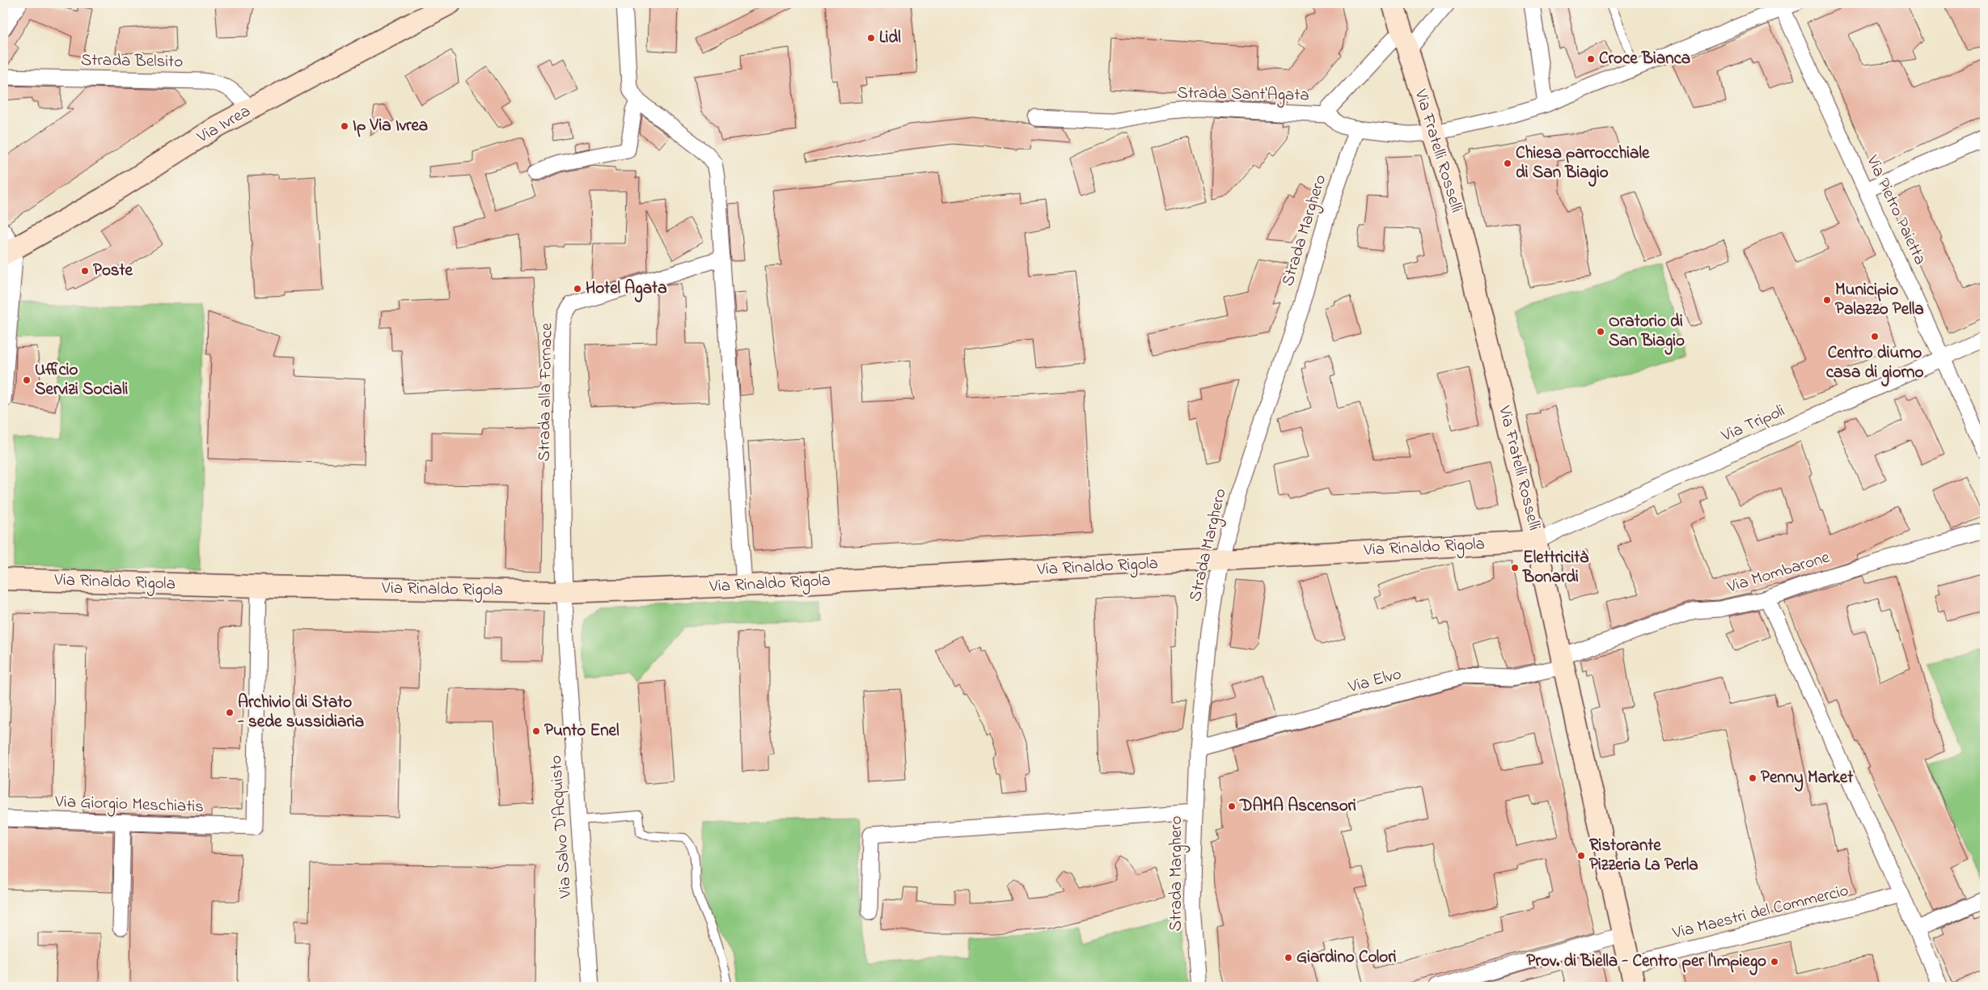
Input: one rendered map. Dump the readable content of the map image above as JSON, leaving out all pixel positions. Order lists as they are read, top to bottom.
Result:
{
  "streets": {
    "street": [
      "Strada Belsito",
      "Strada Sant'Agata",
      "Via Ivrea",
      "Via Fratelli Rosselli",
      "Via Pietro Paietta",
      "Strada Marghero",
      "Strada alla Fornace",
      "Via Tripoli",
      "Via Rinaldo Rigola",
      "Via Mombarone",
      "Via Elvo",
      "Via Giorgio Meschiatis",
      "Via Salvo D'Acquisto",
      "Via Maestri del Commercio"
    ]
  },
  "crossings": [
    ["Strada Belsito", "Via Ivrea"],
    ["Via Fratelli Rosselli", "Via Tripoli"],
    ["Via Fratelli Rosselli", "Via Rinaldo Rigola"],
    ["Via Fratelli Rosselli", "Via Mombarone"],
    ["Via Fratelli Rosselli", "Via Elvo"],
    ["Via Fratelli Rosselli", "Via Maestri del Commercio"],
    ["Via Pietro Paietta", "Via Tripoli"],
    ["Strada Marghero", "Via Rinaldo Rigola"],
    ["Strada Marghero", "Via Elvo"],
    ["Strada alla Fornace", "Via Rinaldo Rigola"],
    ["Strada alla Fornace", "Via Salvo D'Acquisto"],
    ["Via Tripoli", "Via Rinaldo Rigola"],
    ["Via Rinaldo Rigola", "Via Giorgio Meschiatis"],
    ["Via Rinaldo Rigola", "Via Salvo D'Acquisto"],
    ["Via Mombarone", "Via Elvo"]
  ],
  "places": [
    "Lidl",
    "Croce Bianca",
    "Ip Via Ivrea",
    "Chiesa parrocchiale di San Biagio",
    "Poste",
    "Hotel Agata",
    "Municipio Palazzo Pella",
    "Oratorio di San Biagio",
    "Centro diurno casa di giorno",
    "Ufficio Servizi Sociali",
    "Elettricità Bonardi",
    "Archivio di Stato - sede sussidiaria",
    "Punto Enel",
    "Penny Market",
    "DAMA Ascensori",
    "Ristorante Pizzeria La Perla",
    "Giardino Colori",
    "Prov. di Biella - Centro per l'Impiego"
  ]
}
